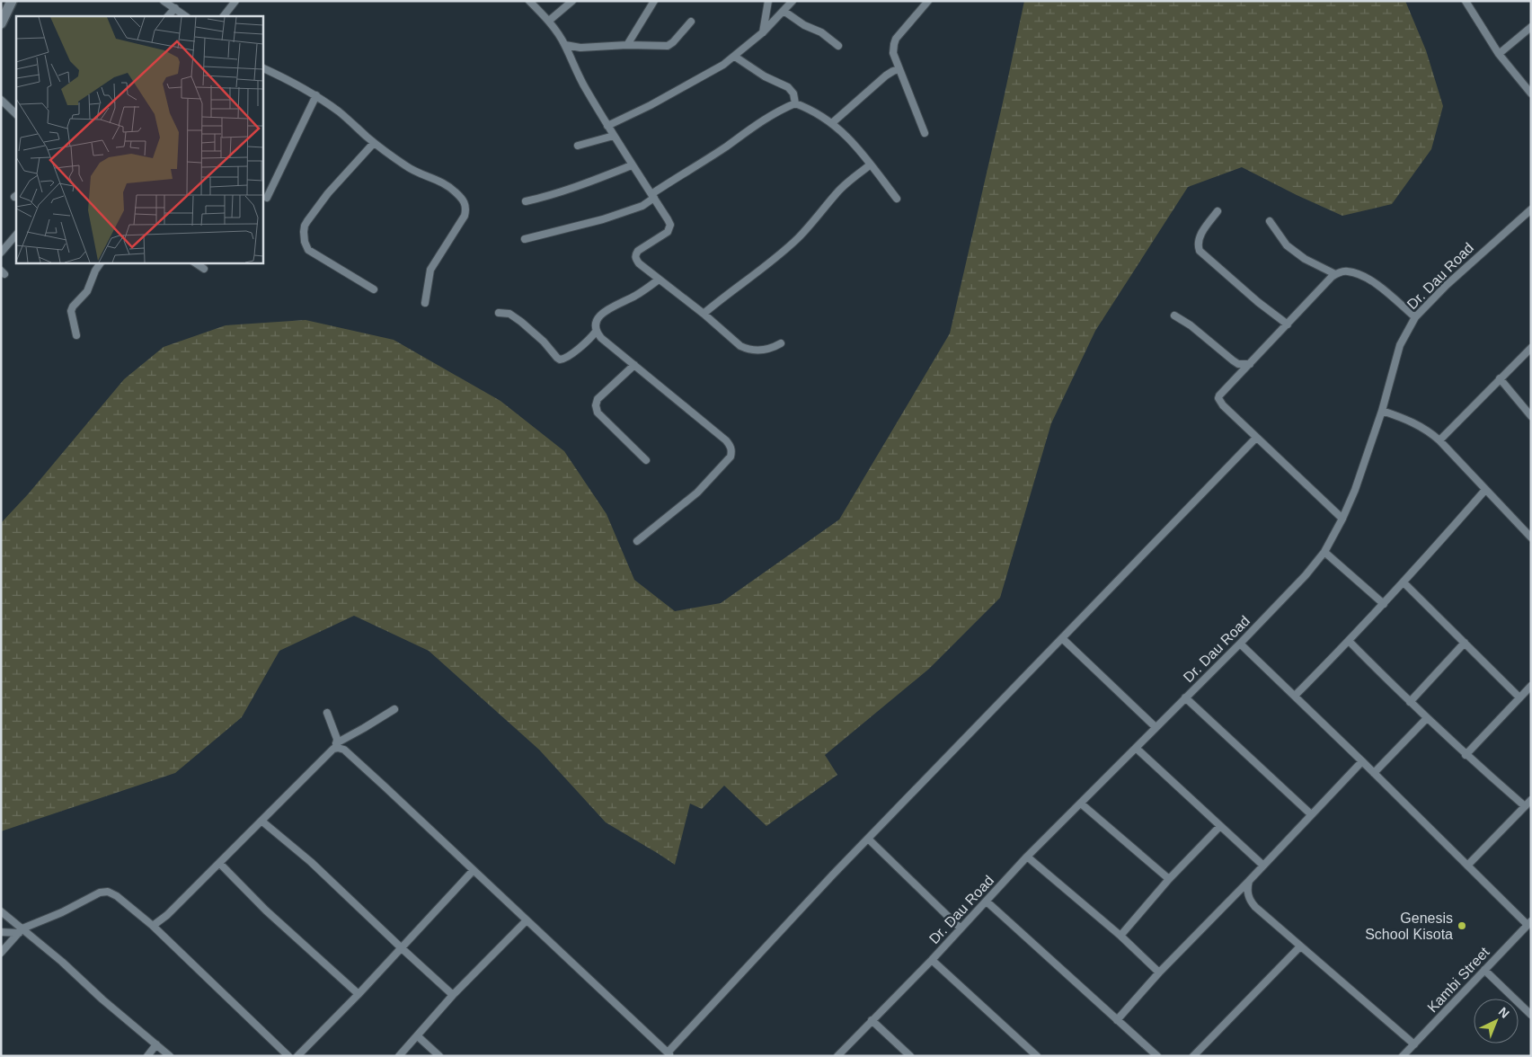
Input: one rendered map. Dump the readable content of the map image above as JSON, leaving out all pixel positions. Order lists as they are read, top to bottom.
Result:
{
  "streets": {
    "street": ["Dr. Dau Road", "Kambi Street"]
  },
  "places": ["Genesis School Kisota"],
  "north": "top right"
}
